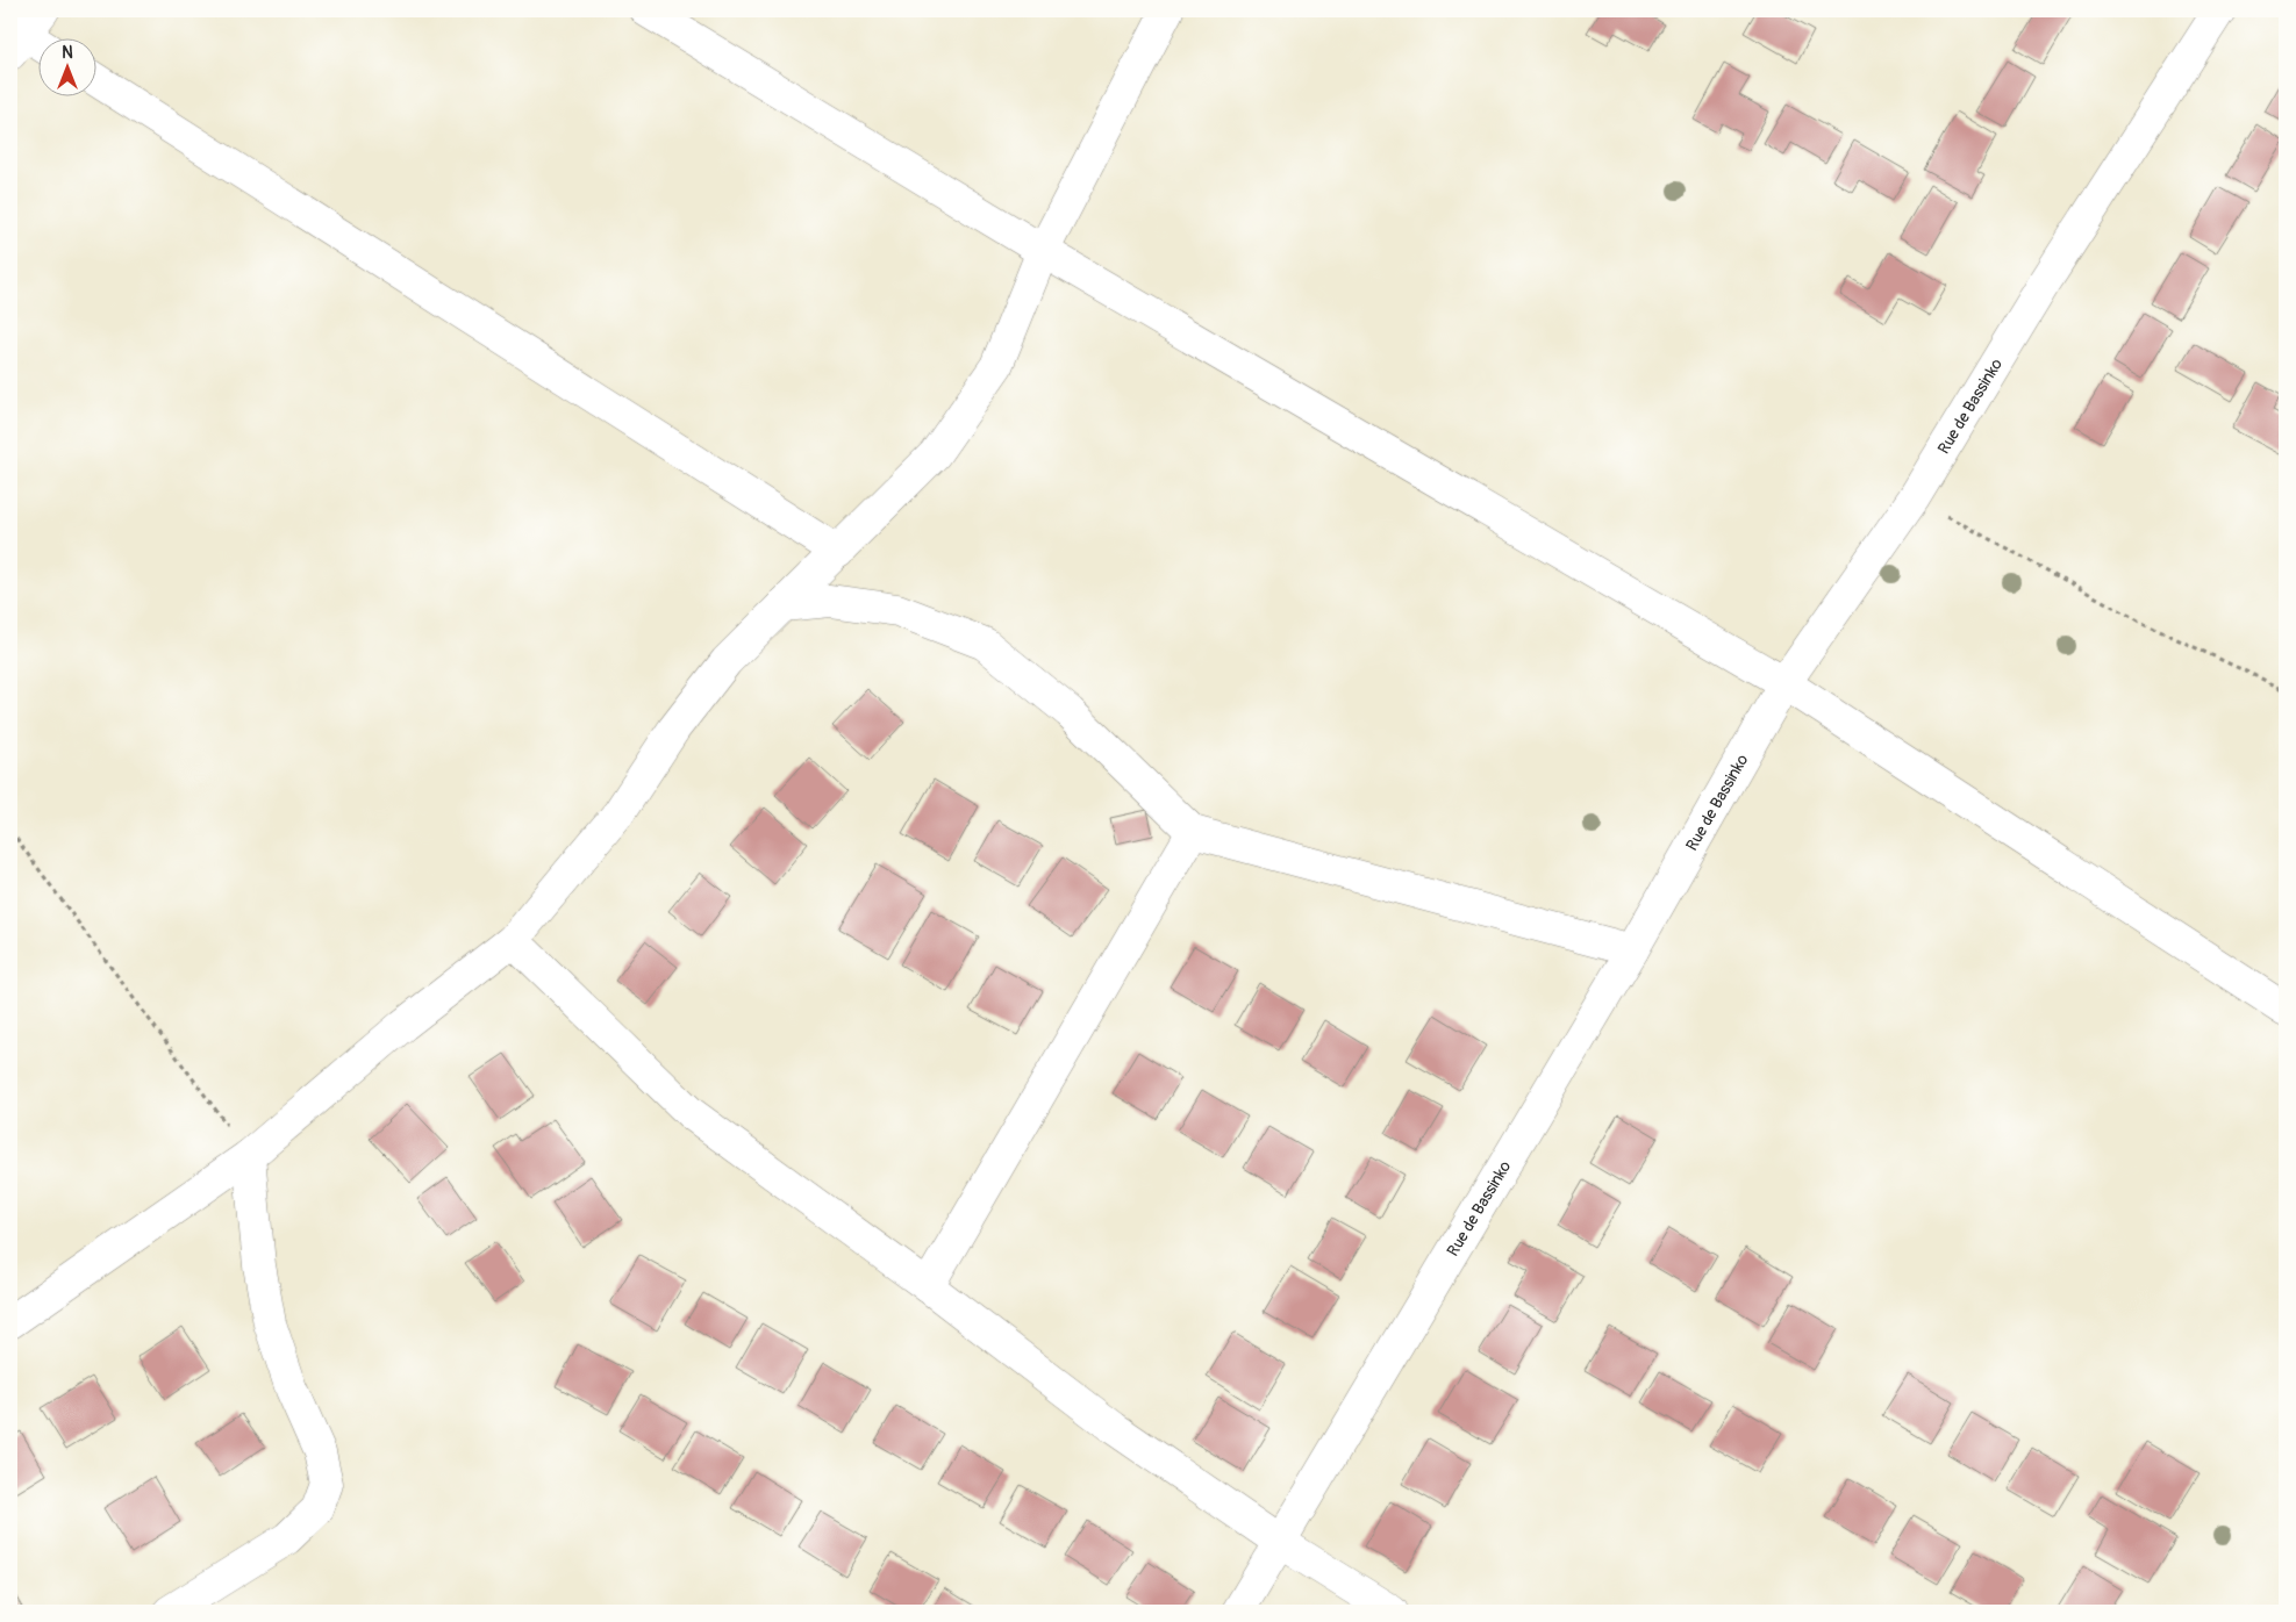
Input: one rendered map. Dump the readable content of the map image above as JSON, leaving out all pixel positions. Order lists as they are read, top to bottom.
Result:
{
  "streets": {
    "street": ["Rue de Bassinko"]
  },
  "north": "top"
}
